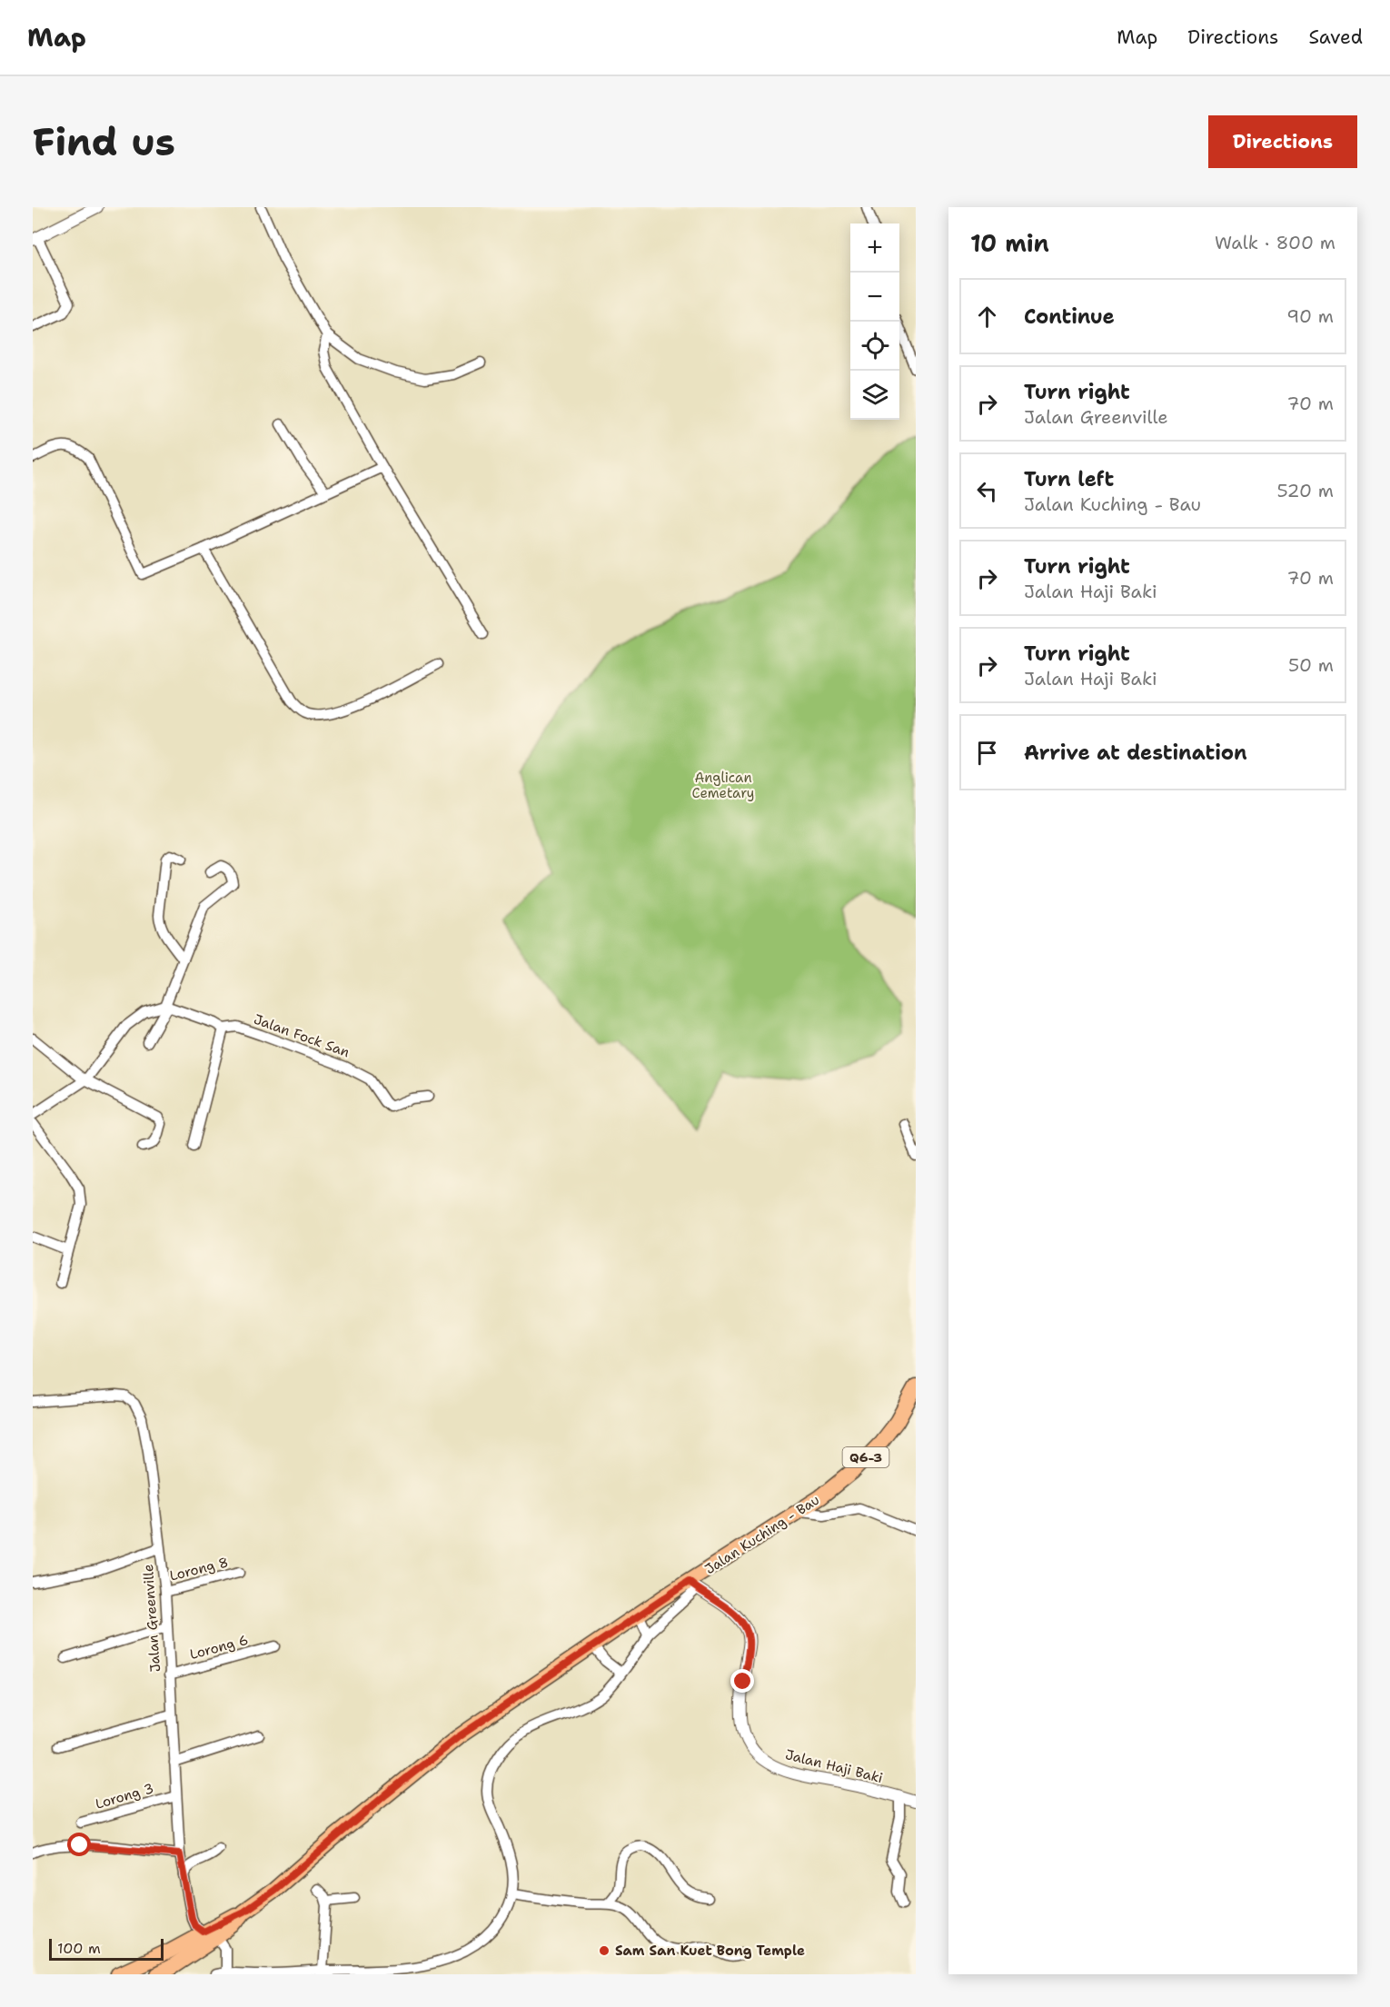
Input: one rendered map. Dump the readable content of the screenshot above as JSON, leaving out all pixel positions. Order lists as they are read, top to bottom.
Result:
{
  "streets": {
    "main road": ["Q6-3", "Jalan Kuching - Bau"],
    "street": [
      "Jalan Fock San",
      "Lorong 8",
      "Jalan Greenville",
      "Lorong 6",
      "Jalan Haji Baki",
      "Lorong 3"
    ]
  },
  "crossings": [
    ["Jalan Kuching - Bau", "Jalan Greenville"],
    ["Jalan Kuching - Bau", "Jalan Haji Baki"],
    ["Lorong 8", "Jalan Greenville"],
    ["Jalan Greenville", "Lorong 6"],
    ["Jalan Greenville", "Lorong 3"]
  ],
  "parks": ["Anglican Cemetary"],
  "places": ["Sam San Kuet Bong Temple"],
  "scale_bar": "100 m",
  "page": {
    "header": "Map",
    "nav": ["Map", "Directions", "Saved"],
    "buttons": "Directions",
    "title": "Find us",
    "heading": ["10 min", "Walk · 800 m"],
    "map_buttons": ["+", "−"],
    "list": [
      ["Continue", "90 m"],
      ["Turn right", "Jalan Greenville", "70 m"],
      ["Turn left", "Jalan Kuching - Bau", "520 m"],
      ["Turn right", "Jalan Haji Baki", "70 m"],
      ["Turn right", "Jalan Haji Baki", "50 m"],
      "Arrive at destination"
    ],
    "scale": "100 m"
  }
}
